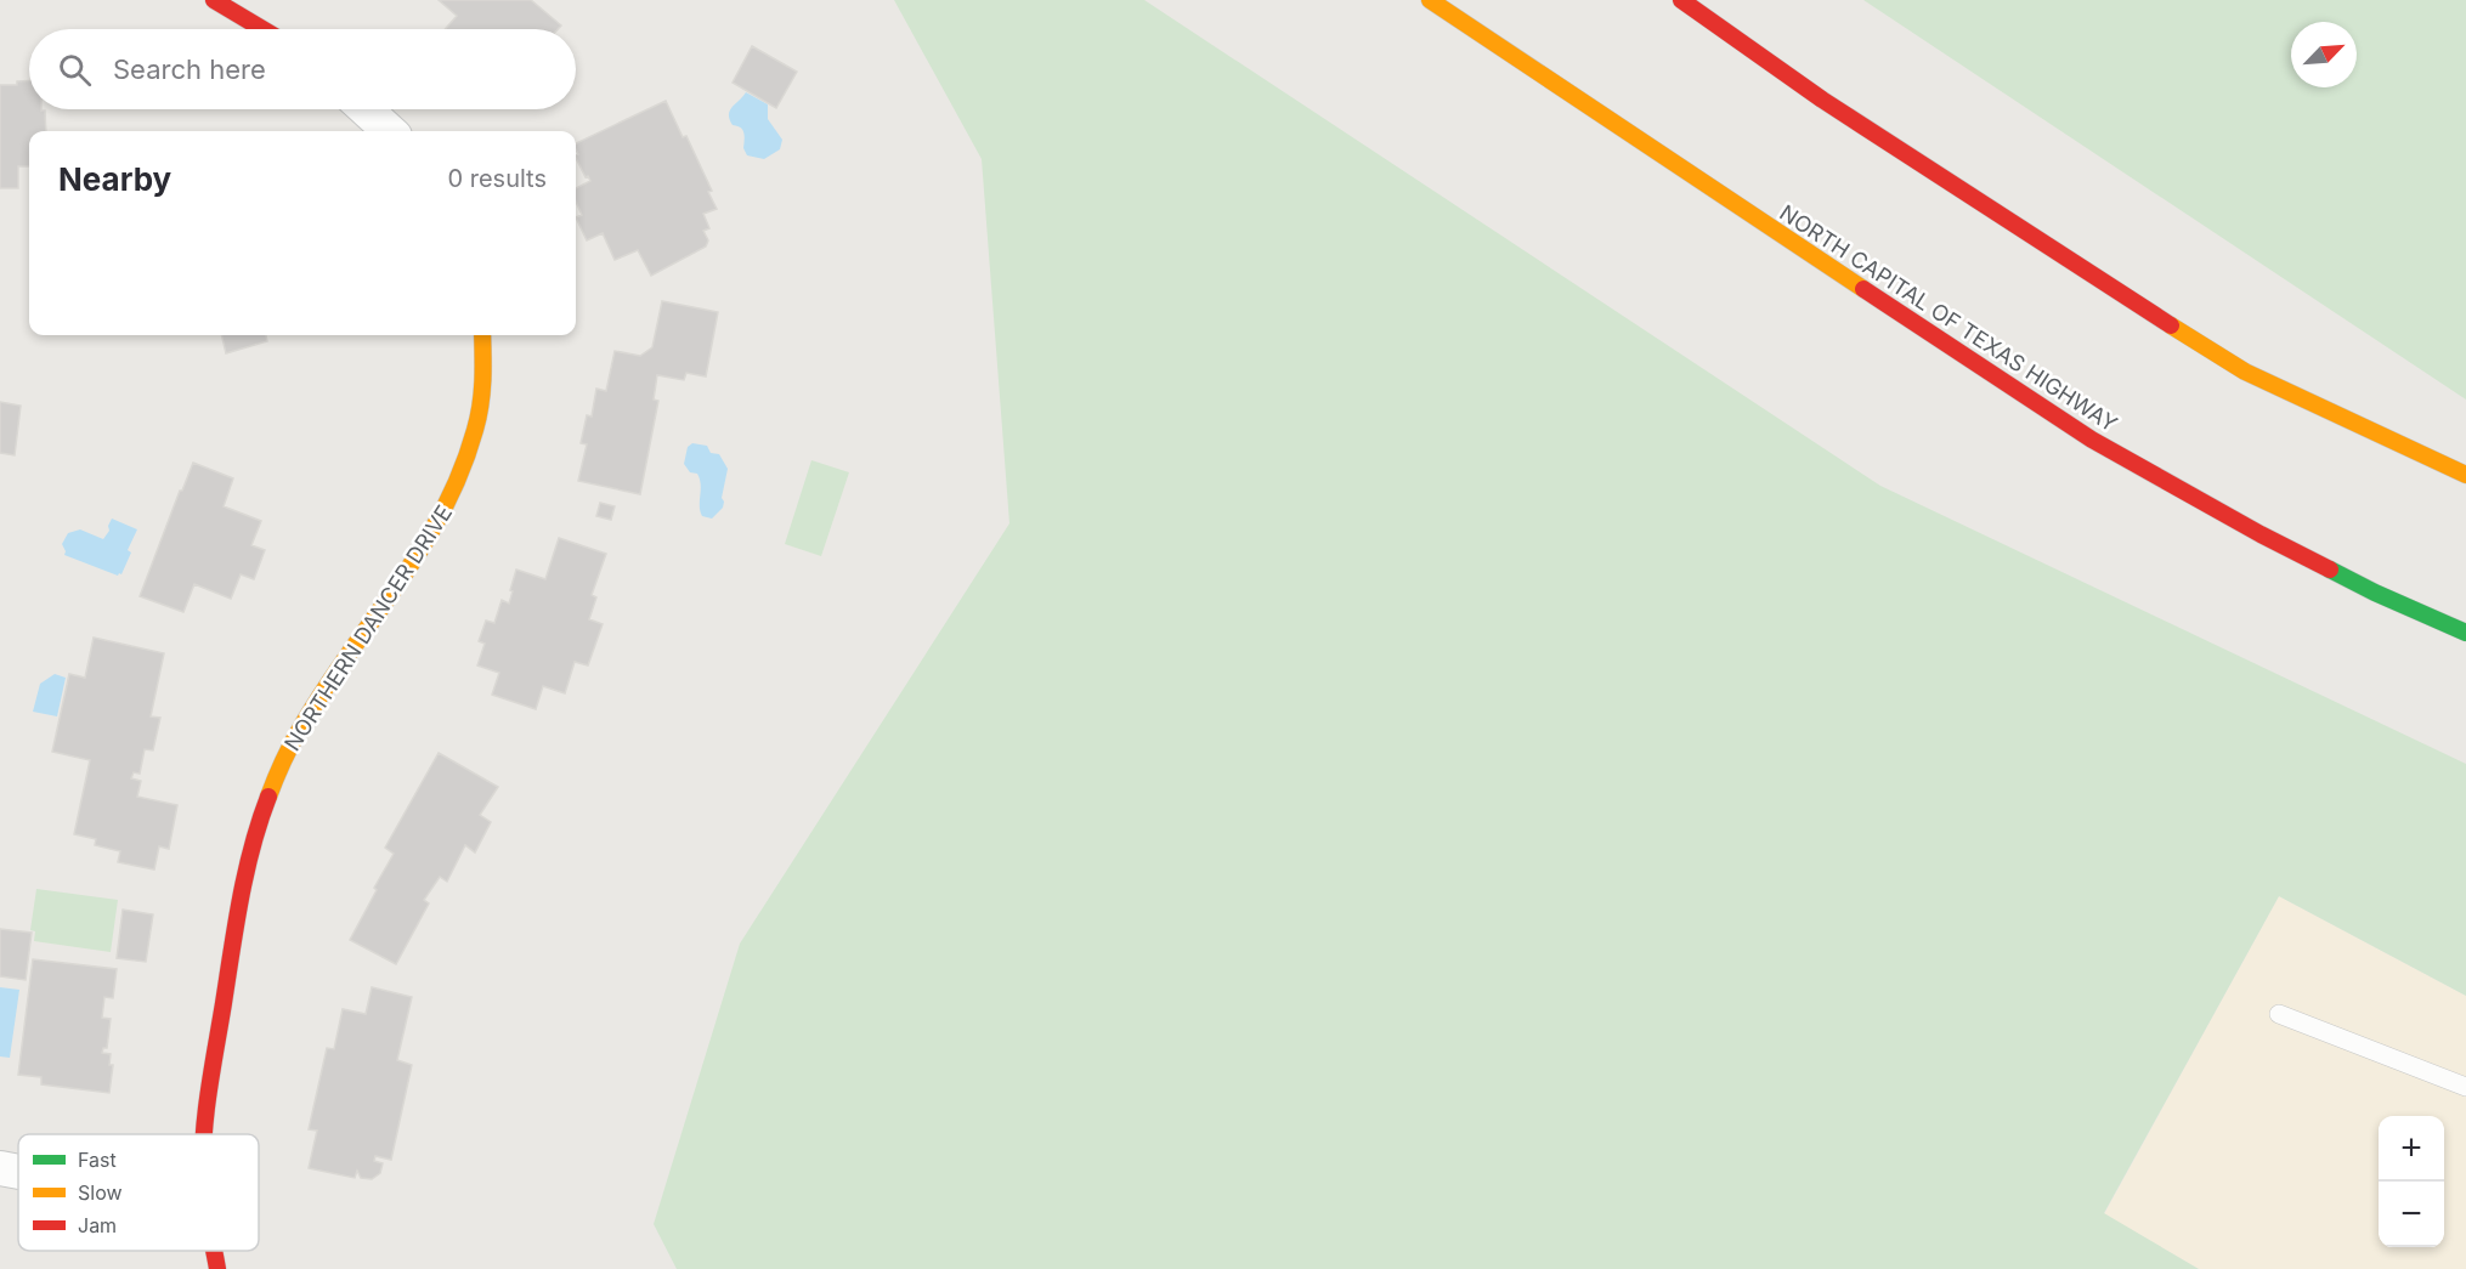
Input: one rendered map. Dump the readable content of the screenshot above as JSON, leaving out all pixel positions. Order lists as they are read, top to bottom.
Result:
{
  "streets": {
    "main road": ["NORTH CAPITAL OF TEXAS HIGHWAY", "NORTHERN DANCER DRIVE"]
  },
  "legend": ["Fast", "Slow", "Jam"],
  "north": "top right",
  "page": {
    "search": "Search here",
    "heading": ["Nearby", "0 results"],
    "map_buttons": ["+", "−"]
  }
}
